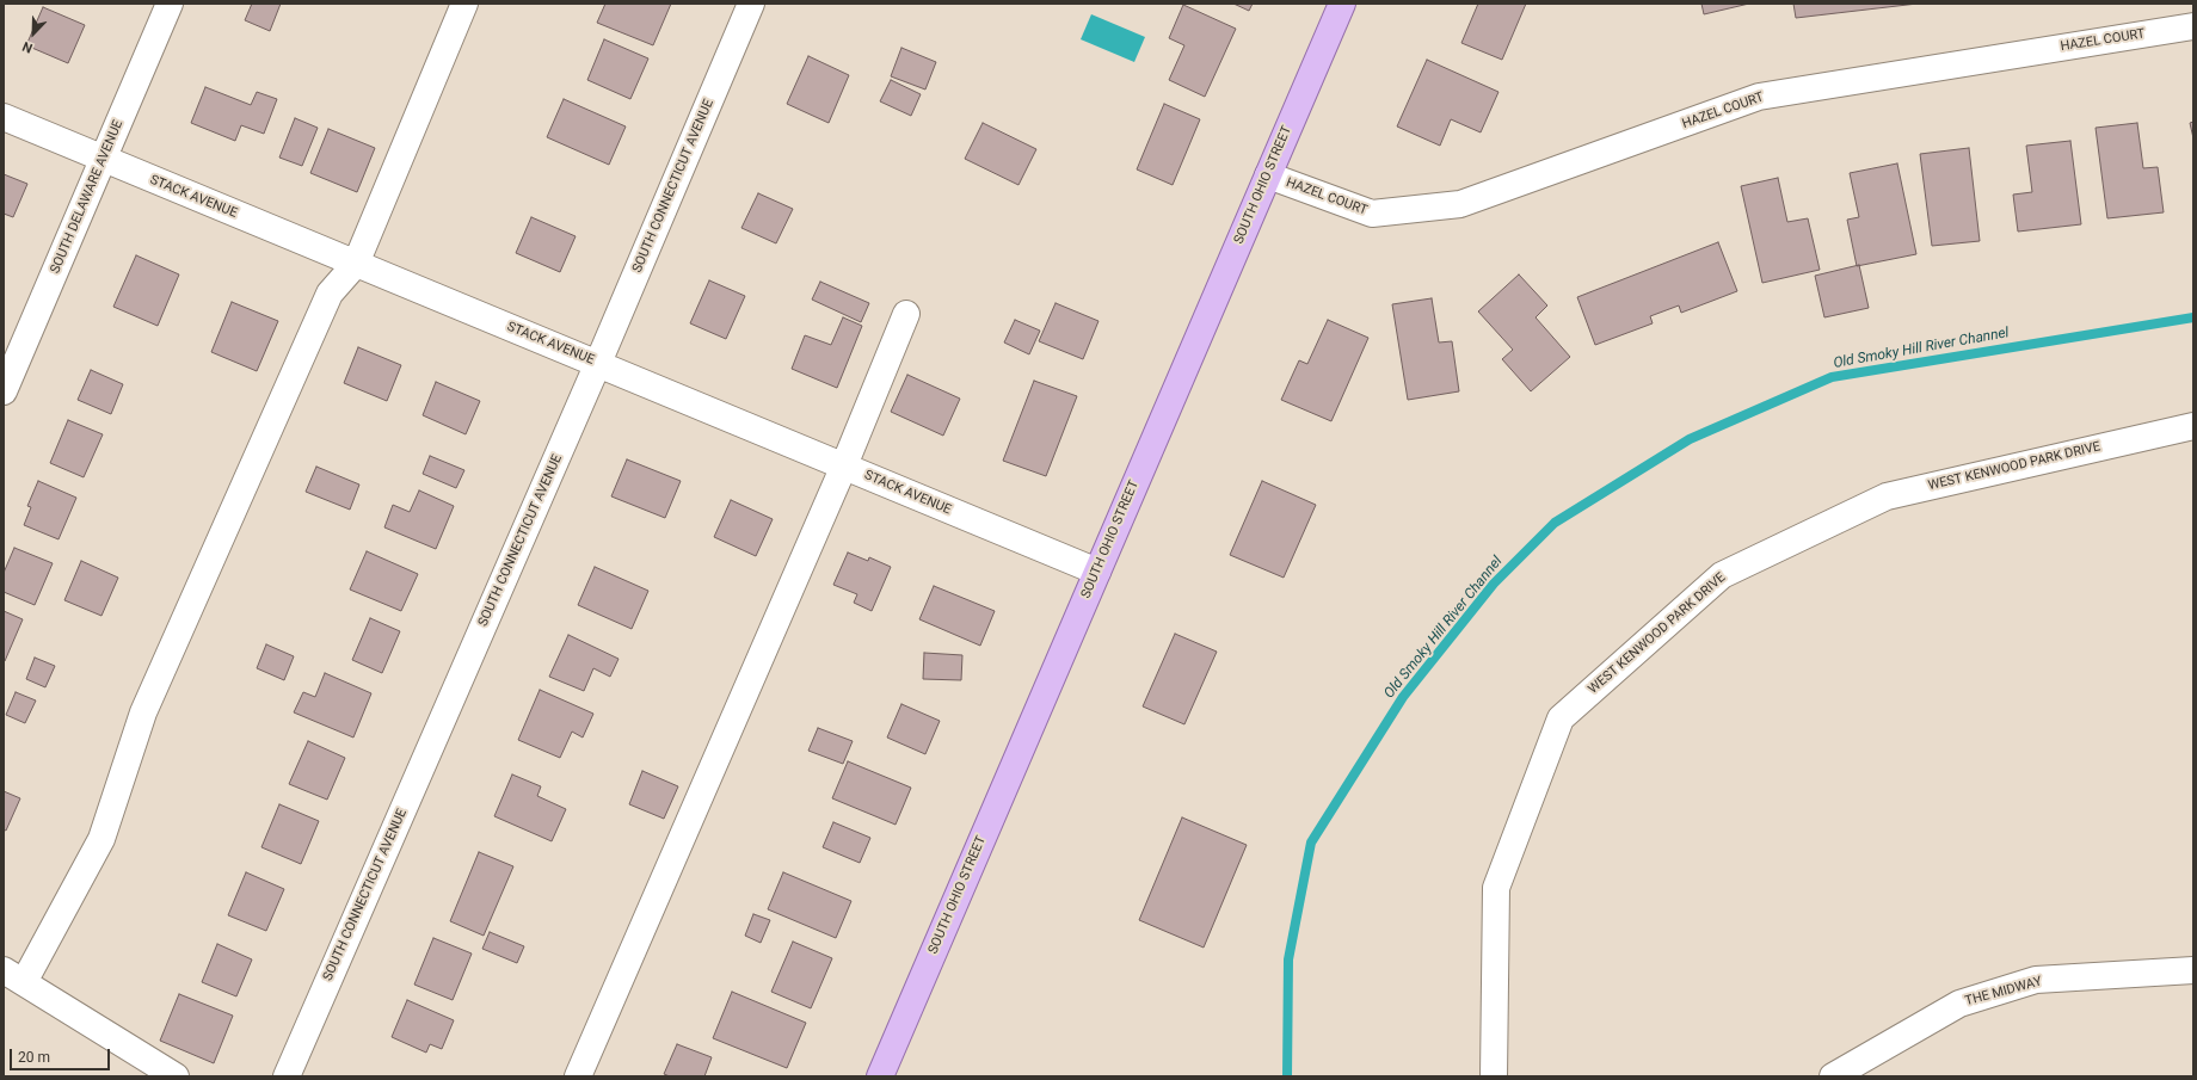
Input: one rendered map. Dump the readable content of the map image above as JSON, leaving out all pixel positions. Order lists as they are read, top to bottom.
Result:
{
  "streets": {
    "main road": ["SOUTH OHIO STREET"],
    "street": [
      "HAZEL COURT",
      "SOUTH CONNECTICUT AVENUE",
      "SOUTH DELAWARE AVENUE",
      "STACK AVENUE",
      "WEST KENWOOD PARK DRIVE",
      "THE MIDWAY"
    ]
  },
  "crossings": [
    ["HAZEL COURT", "SOUTH OHIO STREET"],
    ["SOUTH OHIO STREET", "STACK AVENUE"],
    ["SOUTH CONNECTICUT AVENUE", "STACK AVENUE"],
    ["SOUTH DELAWARE AVENUE", "STACK AVENUE"]
  ],
  "water": ["Old Smoky Hill River Channel"],
  "scale_bar": "20 m",
  "north": "bottom left"
}
